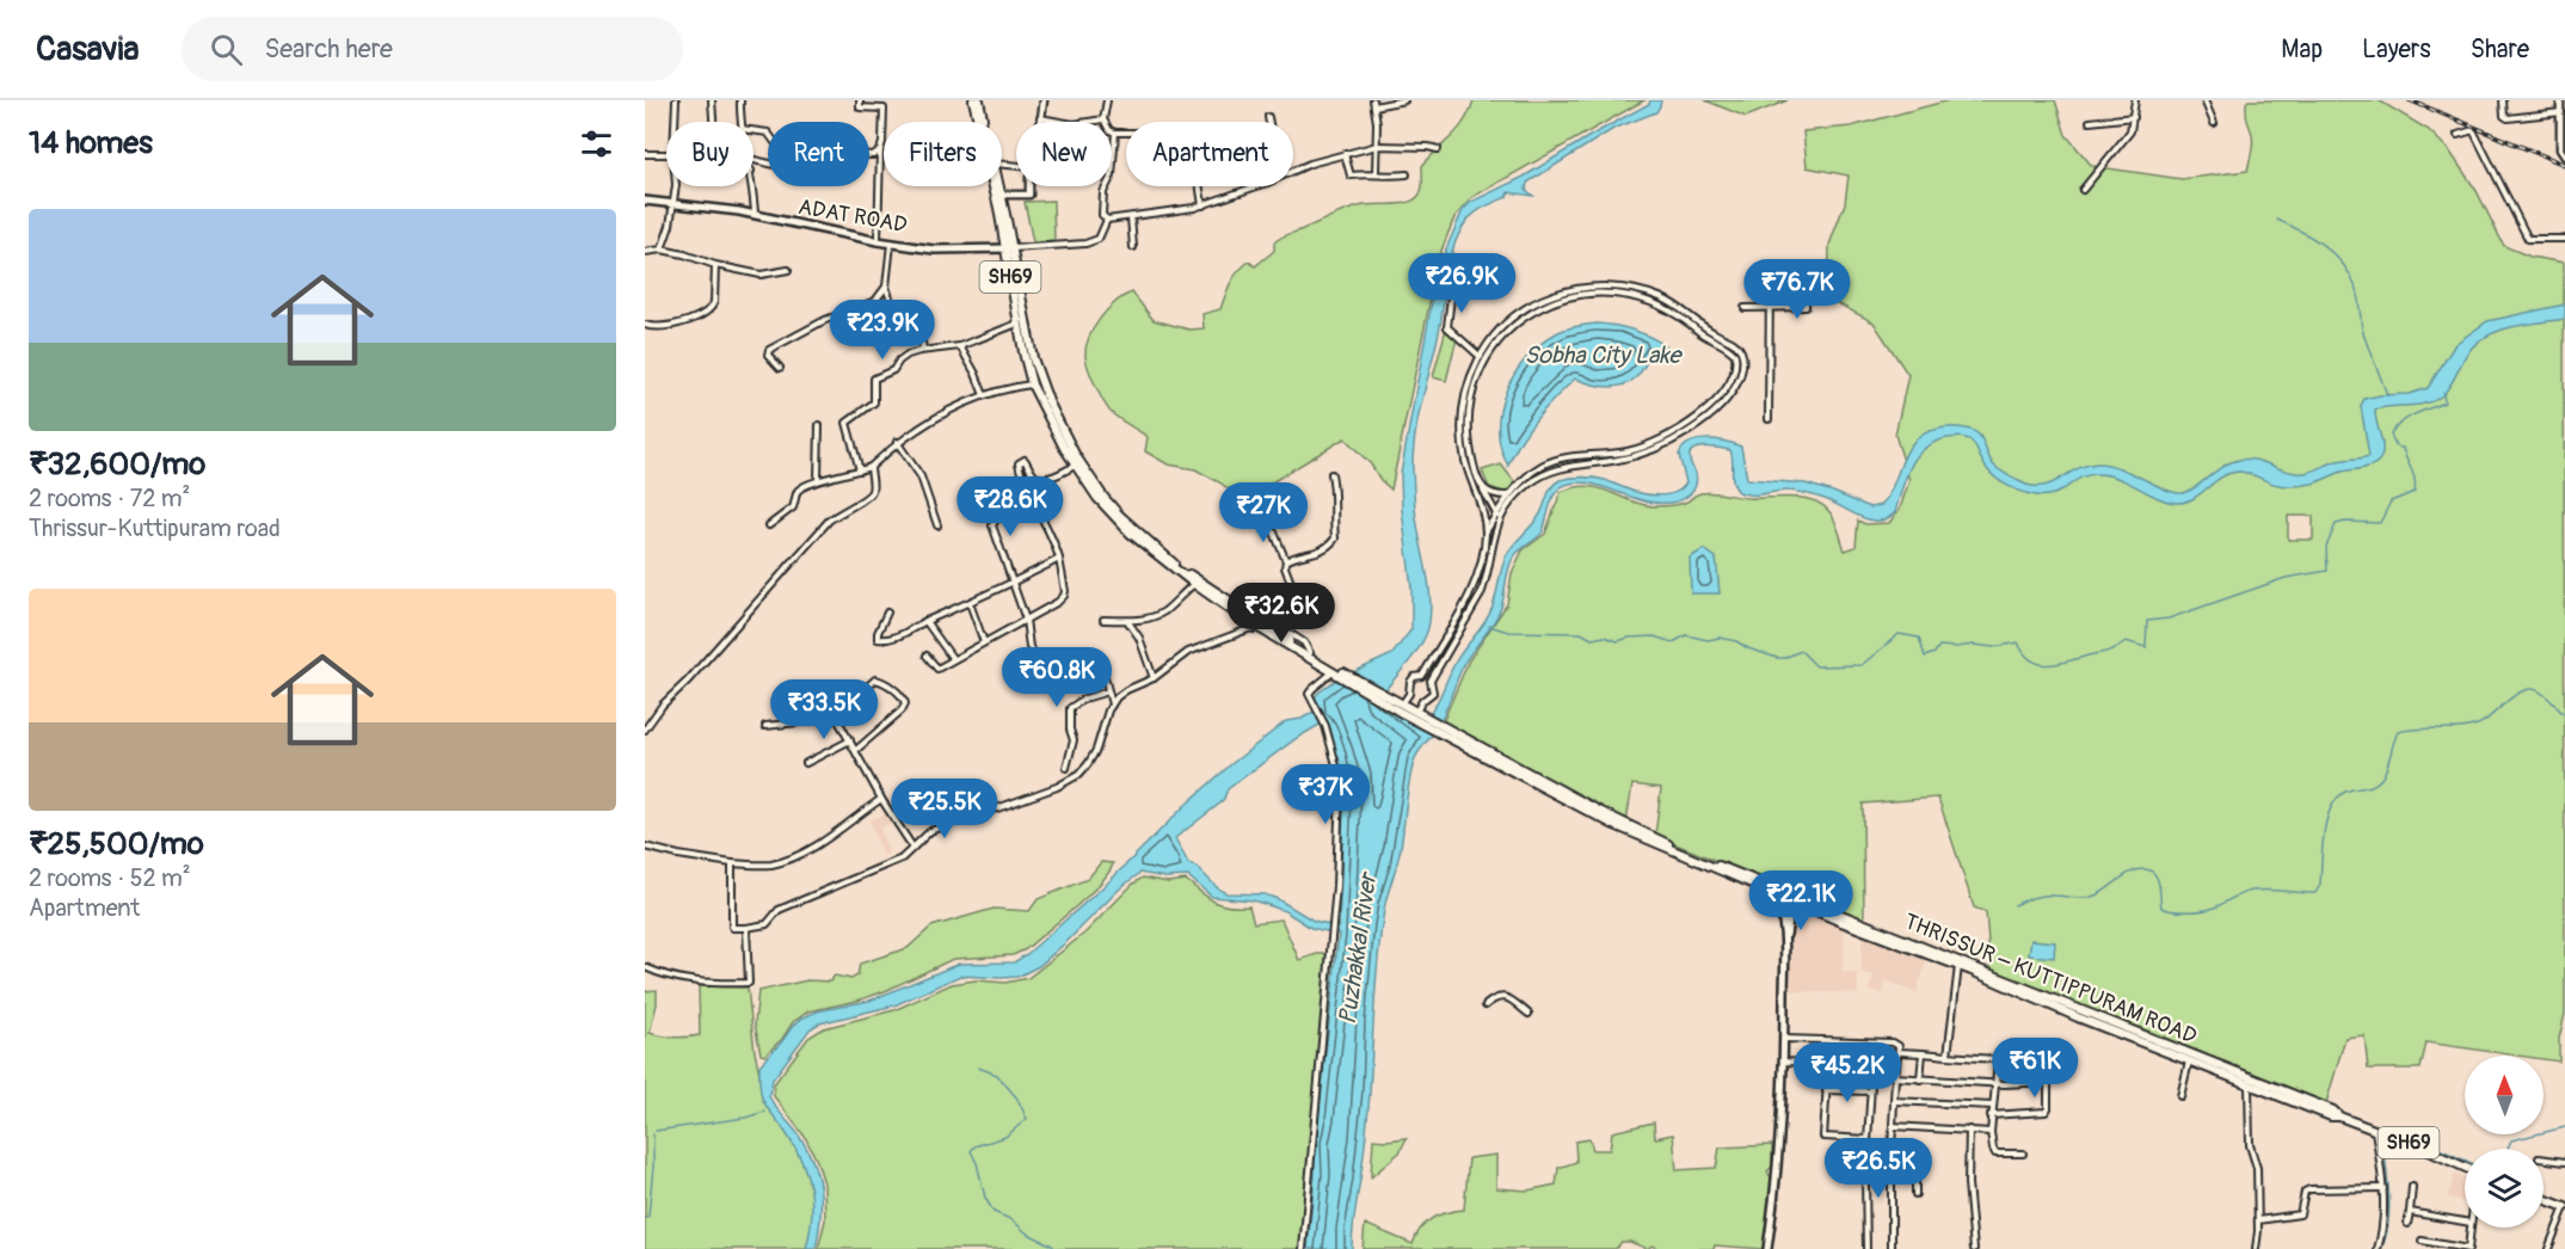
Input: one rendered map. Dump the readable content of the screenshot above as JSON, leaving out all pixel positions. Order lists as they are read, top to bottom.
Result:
{
  "streets": {
    "main road": ["ADAT ROAD", "SH69", "THRISSUR – KUTTIPPURAM ROAD"]
  },
  "crossings": [
    ["ADAT ROAD", "SH69"]
  ],
  "water": ["Sobha City Lake", "Puzhakkal River"],
  "north": "top",
  "page": {
    "header": "Casavia",
    "search": "Search here",
    "nav": ["Map", "Layers", "Share"],
    "heading": "14 homes",
    "chip": [
      "Buy",
      "Rent",
      "Filters",
      "New",
      "Apartment"
    ],
    "list": [
      {
        "name": "₹32,600/mo",
        "note": "2 rooms · 72 m² · Thrissur-Kuttipuram road"
      },
      {
        "name": "₹25,500/mo",
        "note": "2 rooms · 52 m² · Apartment"
      }
    ],
    "price": [
      "₹26.9K",
      "₹76.7K",
      "₹23.9K",
      "₹28.6K",
      "₹27K",
      "₹32.6K",
      "₹60.8K",
      "₹33.5K",
      "₹37K",
      "₹25.5K",
      "₹22.1K",
      "₹61K",
      "₹45.2K",
      "₹26.5K"
    ]
  }
}
